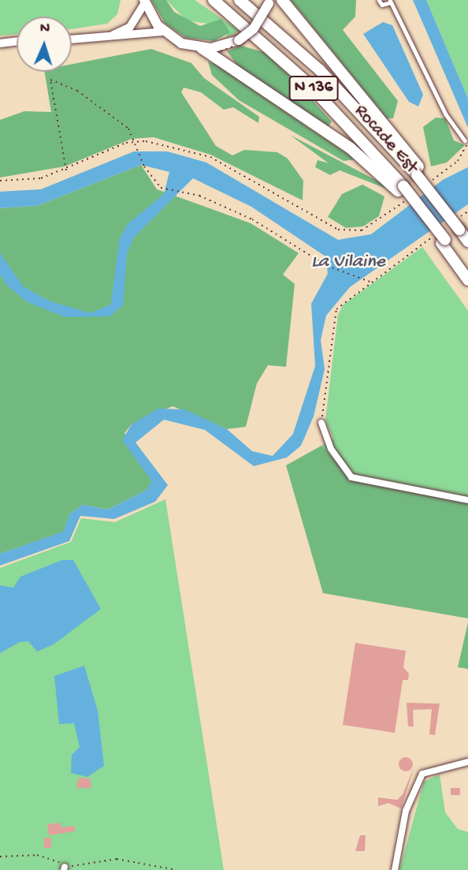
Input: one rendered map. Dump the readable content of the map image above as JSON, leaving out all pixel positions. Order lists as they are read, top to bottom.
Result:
{
  "streets": {
    "highway": ["N 136", "Rocade Est"]
  },
  "water": ["La Vilaine"],
  "north": "top"
}
